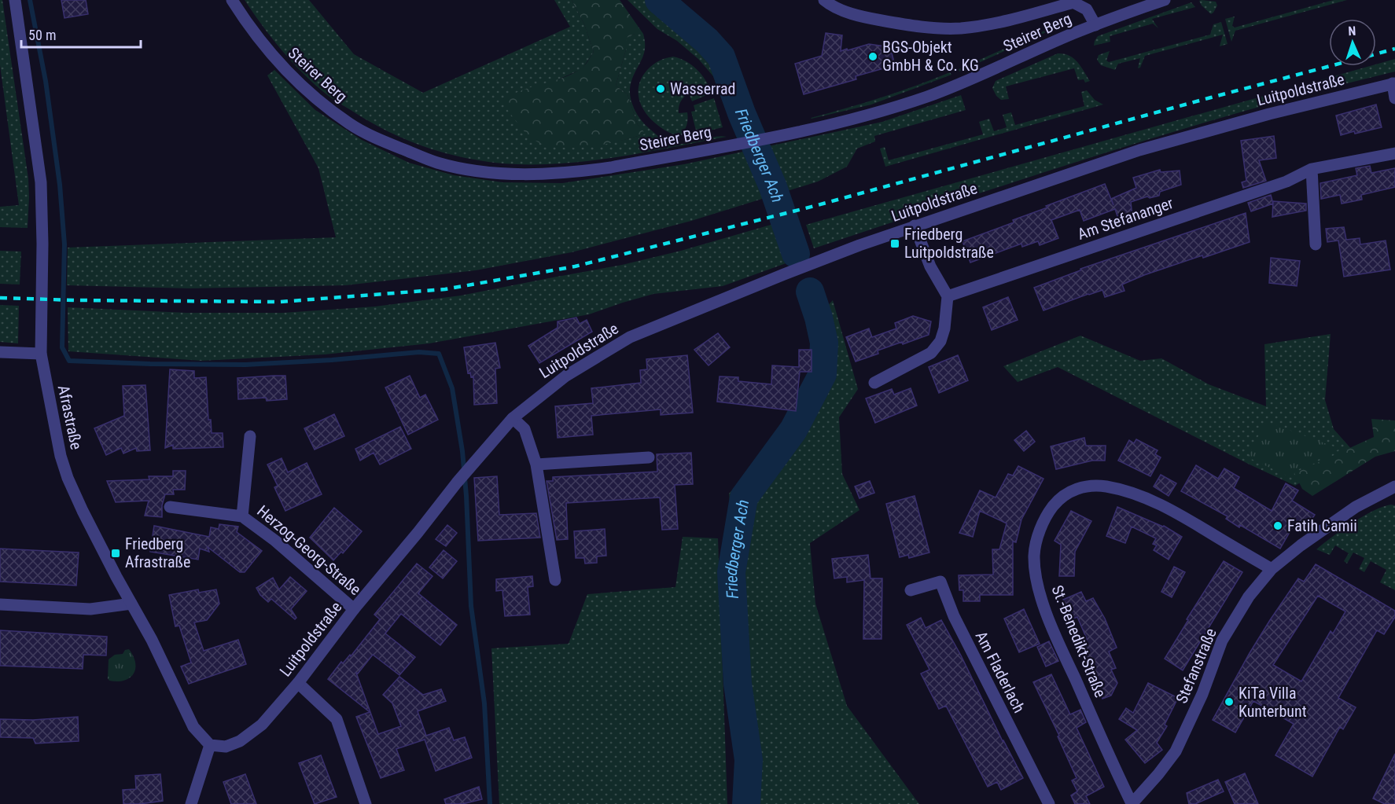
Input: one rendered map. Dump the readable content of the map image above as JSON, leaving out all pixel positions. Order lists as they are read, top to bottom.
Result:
{
  "streets": {
    "street": [
      "Steirer Berg",
      "Luitpoldstraße",
      "Am Stefananger",
      "Afrastraße",
      "Herzog-Georg-Straße",
      "St.-Benedikt-Straße",
      "Stefanstraße",
      "Am Fladerlach"
    ]
  },
  "crossings": [
    ["Luitpoldstraße", "Afrastraße"],
    ["Luitpoldstraße", "Herzog-Georg-Straße"],
    ["St.-Benedikt-Straße", "Stefanstraße"]
  ],
  "water": ["Friedberger Ach"],
  "places": {
    "other": [
      "BGS-Objekt GmbH & Co. KG",
      "Wasserrad",
      "Fatih Camii",
      "KiTa Villa Kunterbunt"
    ],
    "transit": ["Friedberg Luitpoldstraße", "Friedberg Afrastraße"]
  },
  "scale_bar": "50 m",
  "north": "top"
}
